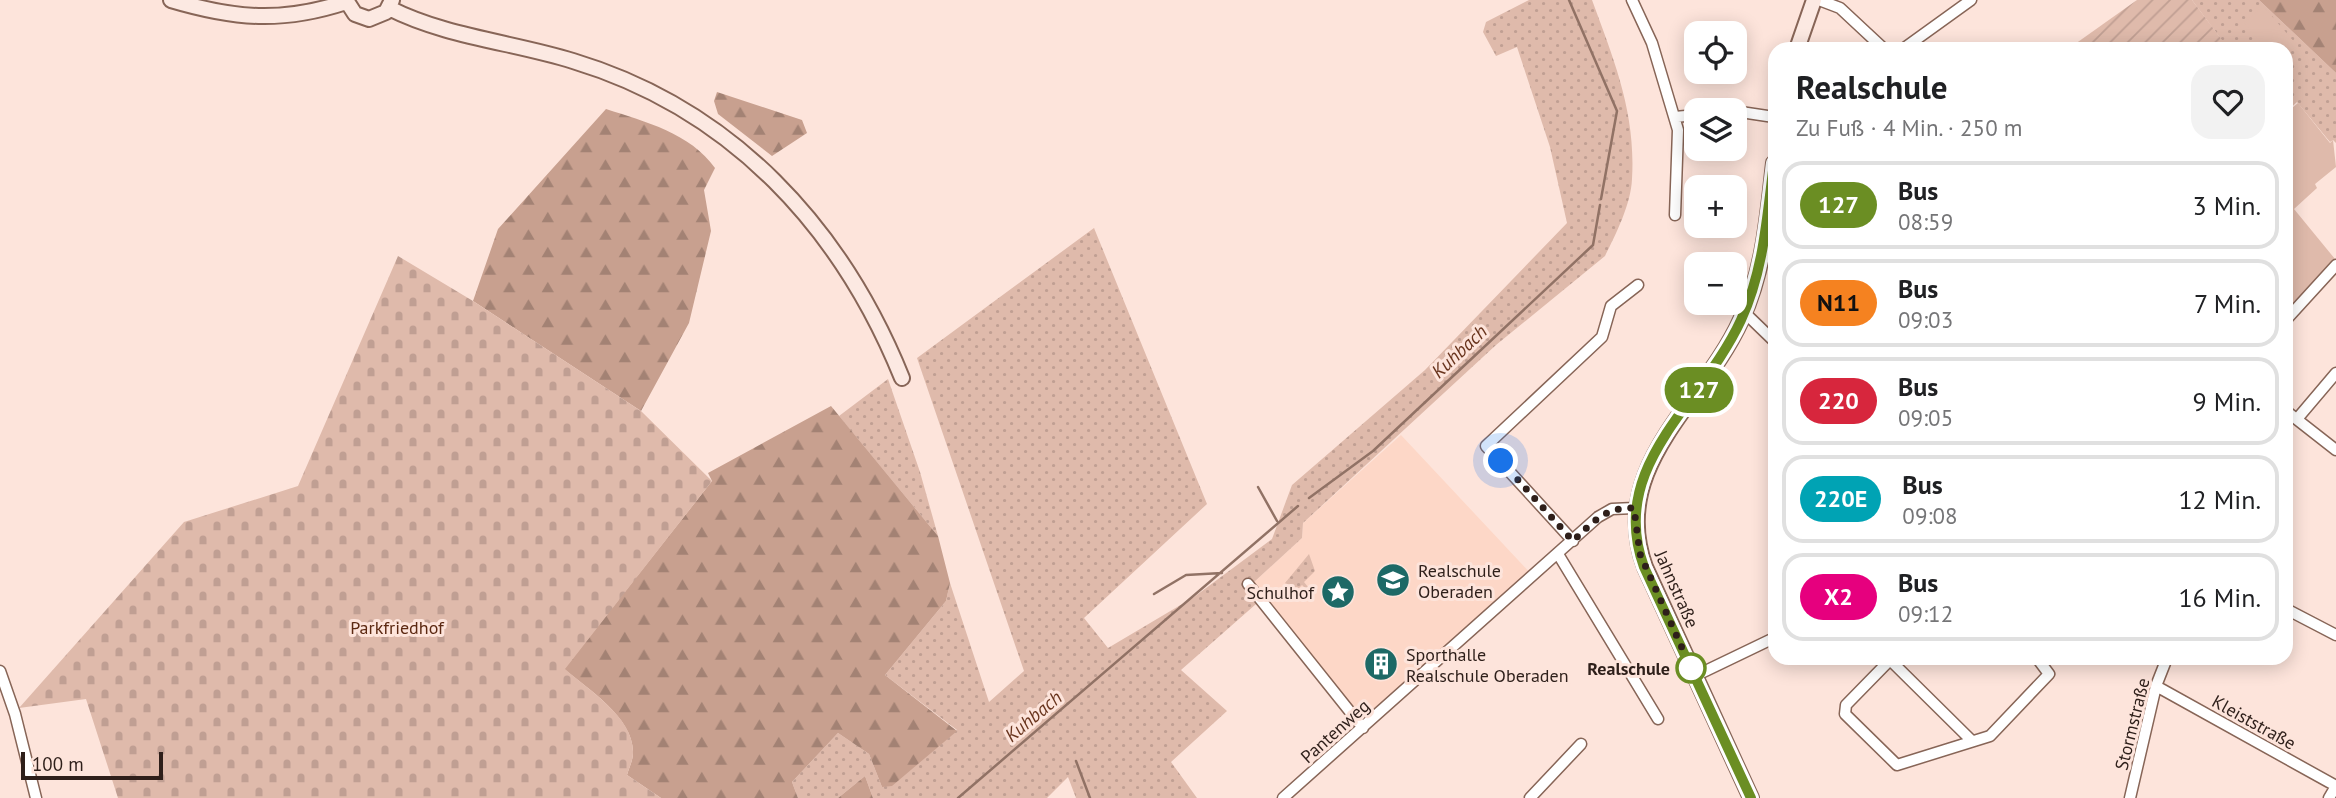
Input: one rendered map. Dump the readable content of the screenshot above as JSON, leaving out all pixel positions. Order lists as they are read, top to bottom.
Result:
{
  "streets": {
    "main road": ["Jahnstraße"],
    "street": ["Kleiststraße", "Stormstraße", "Pantenweg"]
  },
  "crossings": [
    ["Jahnstraße", "Pantenweg"],
    ["Kleiststraße", "Stormstraße"]
  ],
  "water": ["Kuhbach"],
  "parks": ["Parkfriedhof"],
  "places": {
    "school or university": ["Realschule Oberaden"],
    "place": ["Schulhof"],
    "building": ["Sporthalle Realschule Oberaden"],
    "other": ["Realschule"]
  },
  "lines": ["bus line 127"],
  "scale_bar": "100 m",
  "page": {
    "on_map": "127",
    "map_buttons": ["+", "−"],
    "heading": ["Realschule", "Zu Fuß · 4 Min. · 250 m"],
    "list": [
      {
        "mark": "127",
        "name": "Bus",
        "note": "08:59",
        "value": "3 Min."
      },
      {
        "mark": "N11",
        "name": "Bus",
        "note": "09:03",
        "value": "7 Min."
      },
      {
        "mark": "220",
        "name": "Bus",
        "note": "09:05",
        "value": "9 Min."
      },
      {
        "mark": "220E",
        "name": "Bus",
        "note": "09:08",
        "value": "12 Min."
      },
      {
        "mark": "X2",
        "name": "Bus",
        "note": "09:12",
        "value": "16 Min."
      }
    ],
    "scale": "100 m"
  }
}
